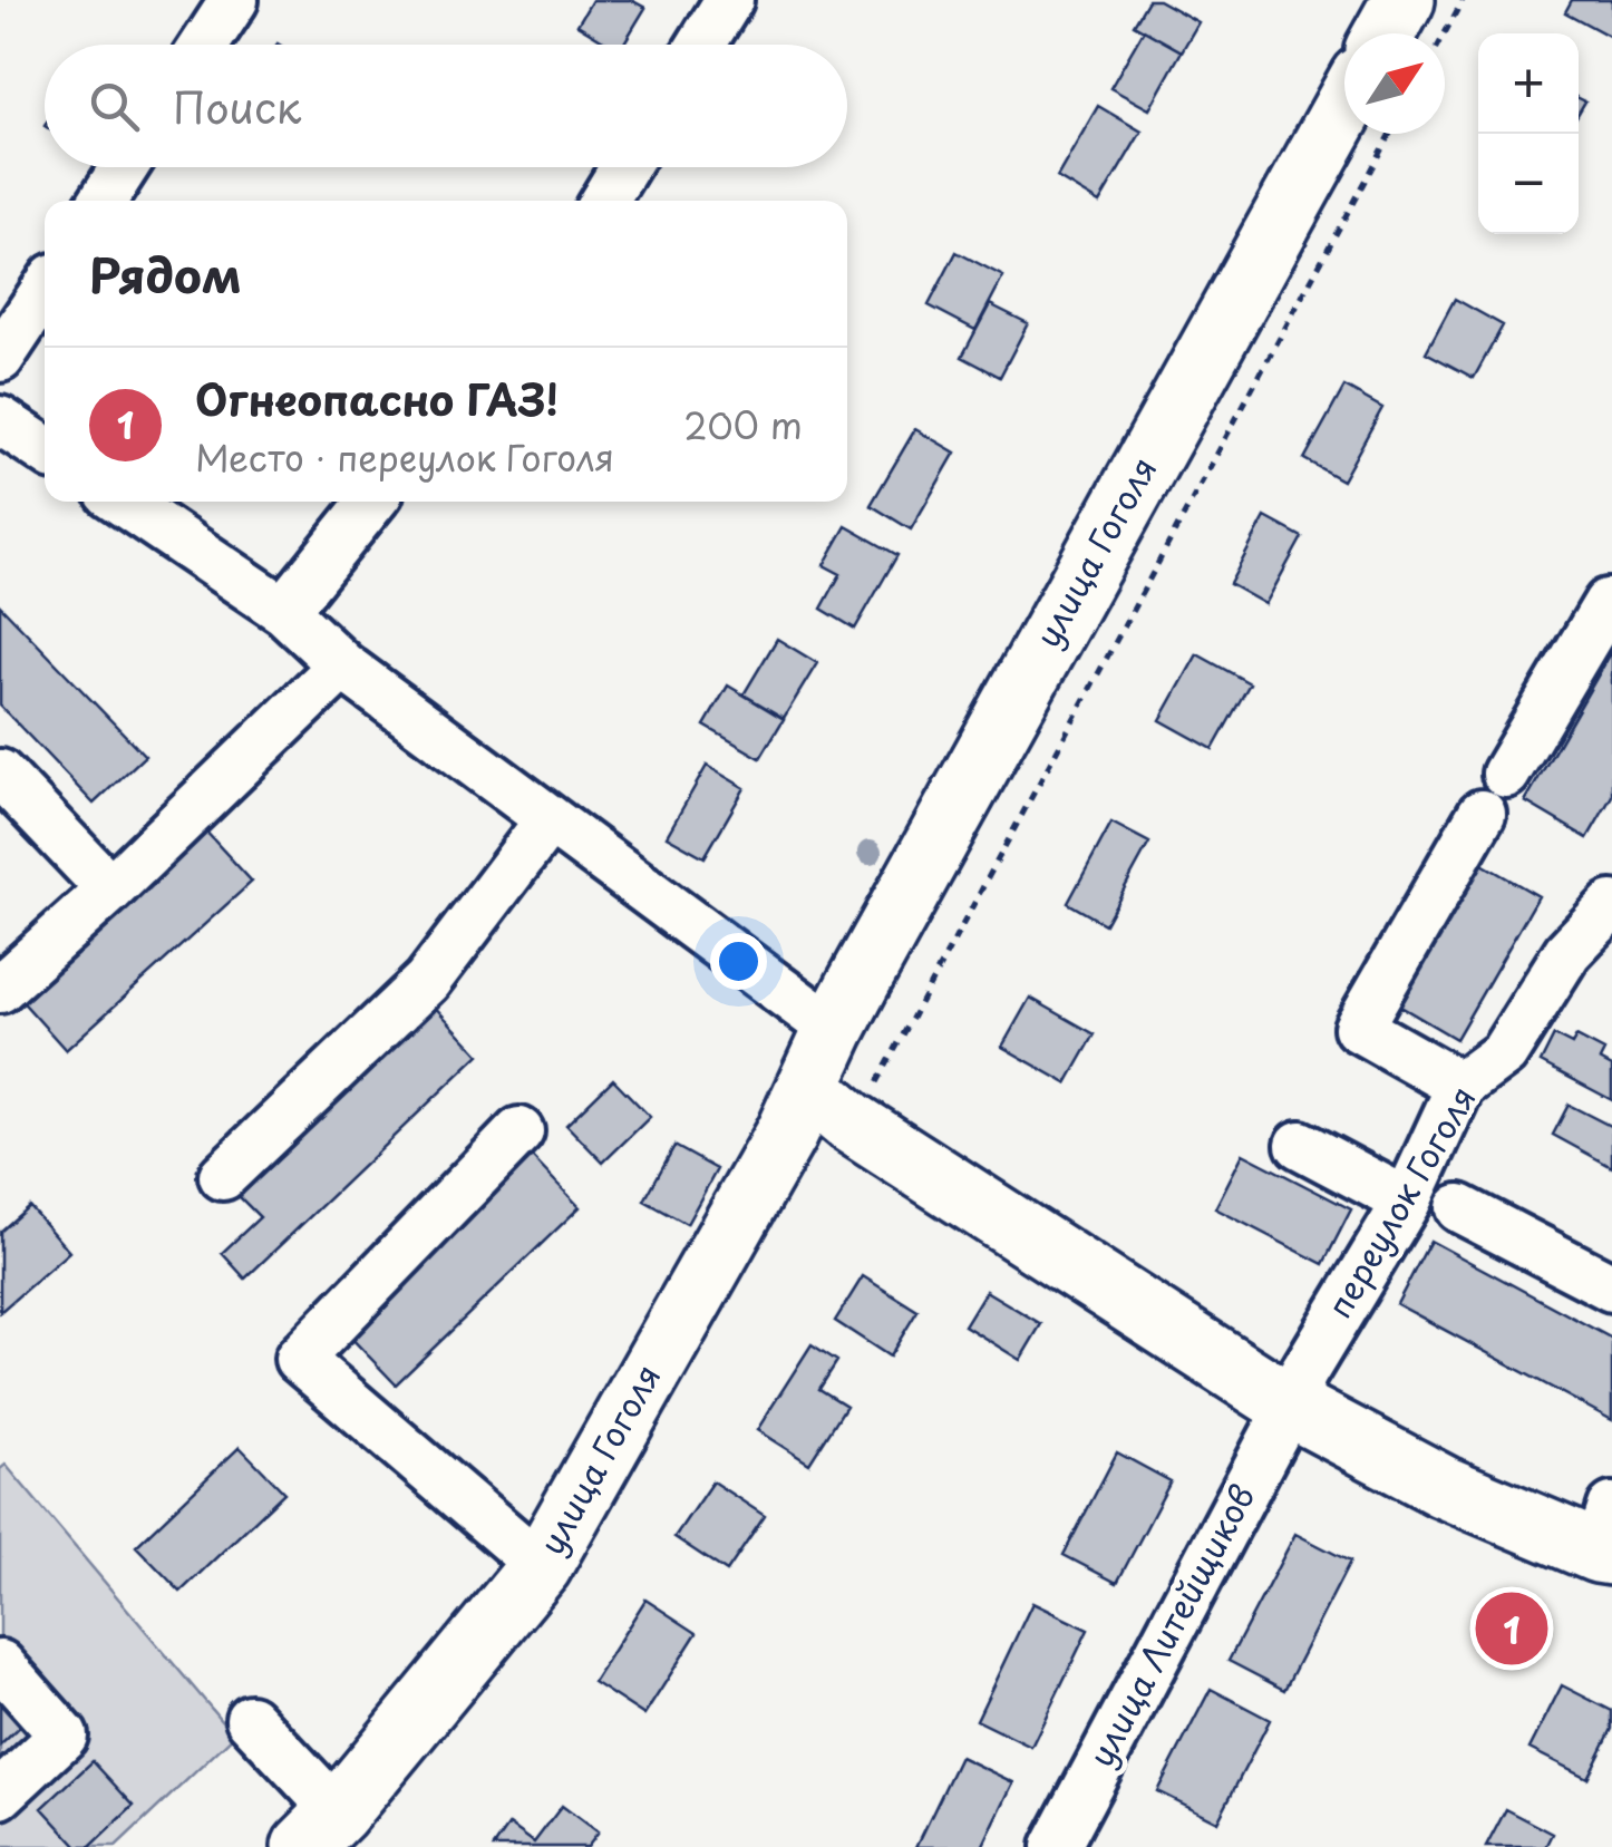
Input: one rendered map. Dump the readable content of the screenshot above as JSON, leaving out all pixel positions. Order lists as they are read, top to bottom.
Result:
{
  "streets": {
    "main road": ["улица Гоголя"],
    "street": ["переулок Гоголя", "улица Литейщиков"]
  },
  "crossings": [
    ["переулок Гоголя", "улица Литейщиков"]
  ],
  "north": "top right",
  "page": {
    "map_buttons": ["+", "−"],
    "search": "Поиск",
    "heading": "Рядом",
    "list": [
      {
        "mark": "1",
        "name": "Огнеопасно ГАЗ!",
        "note": "Место · переулок Гоголя",
        "value": "200 m"
      }
    ],
    "pins": "1"
  }
}
